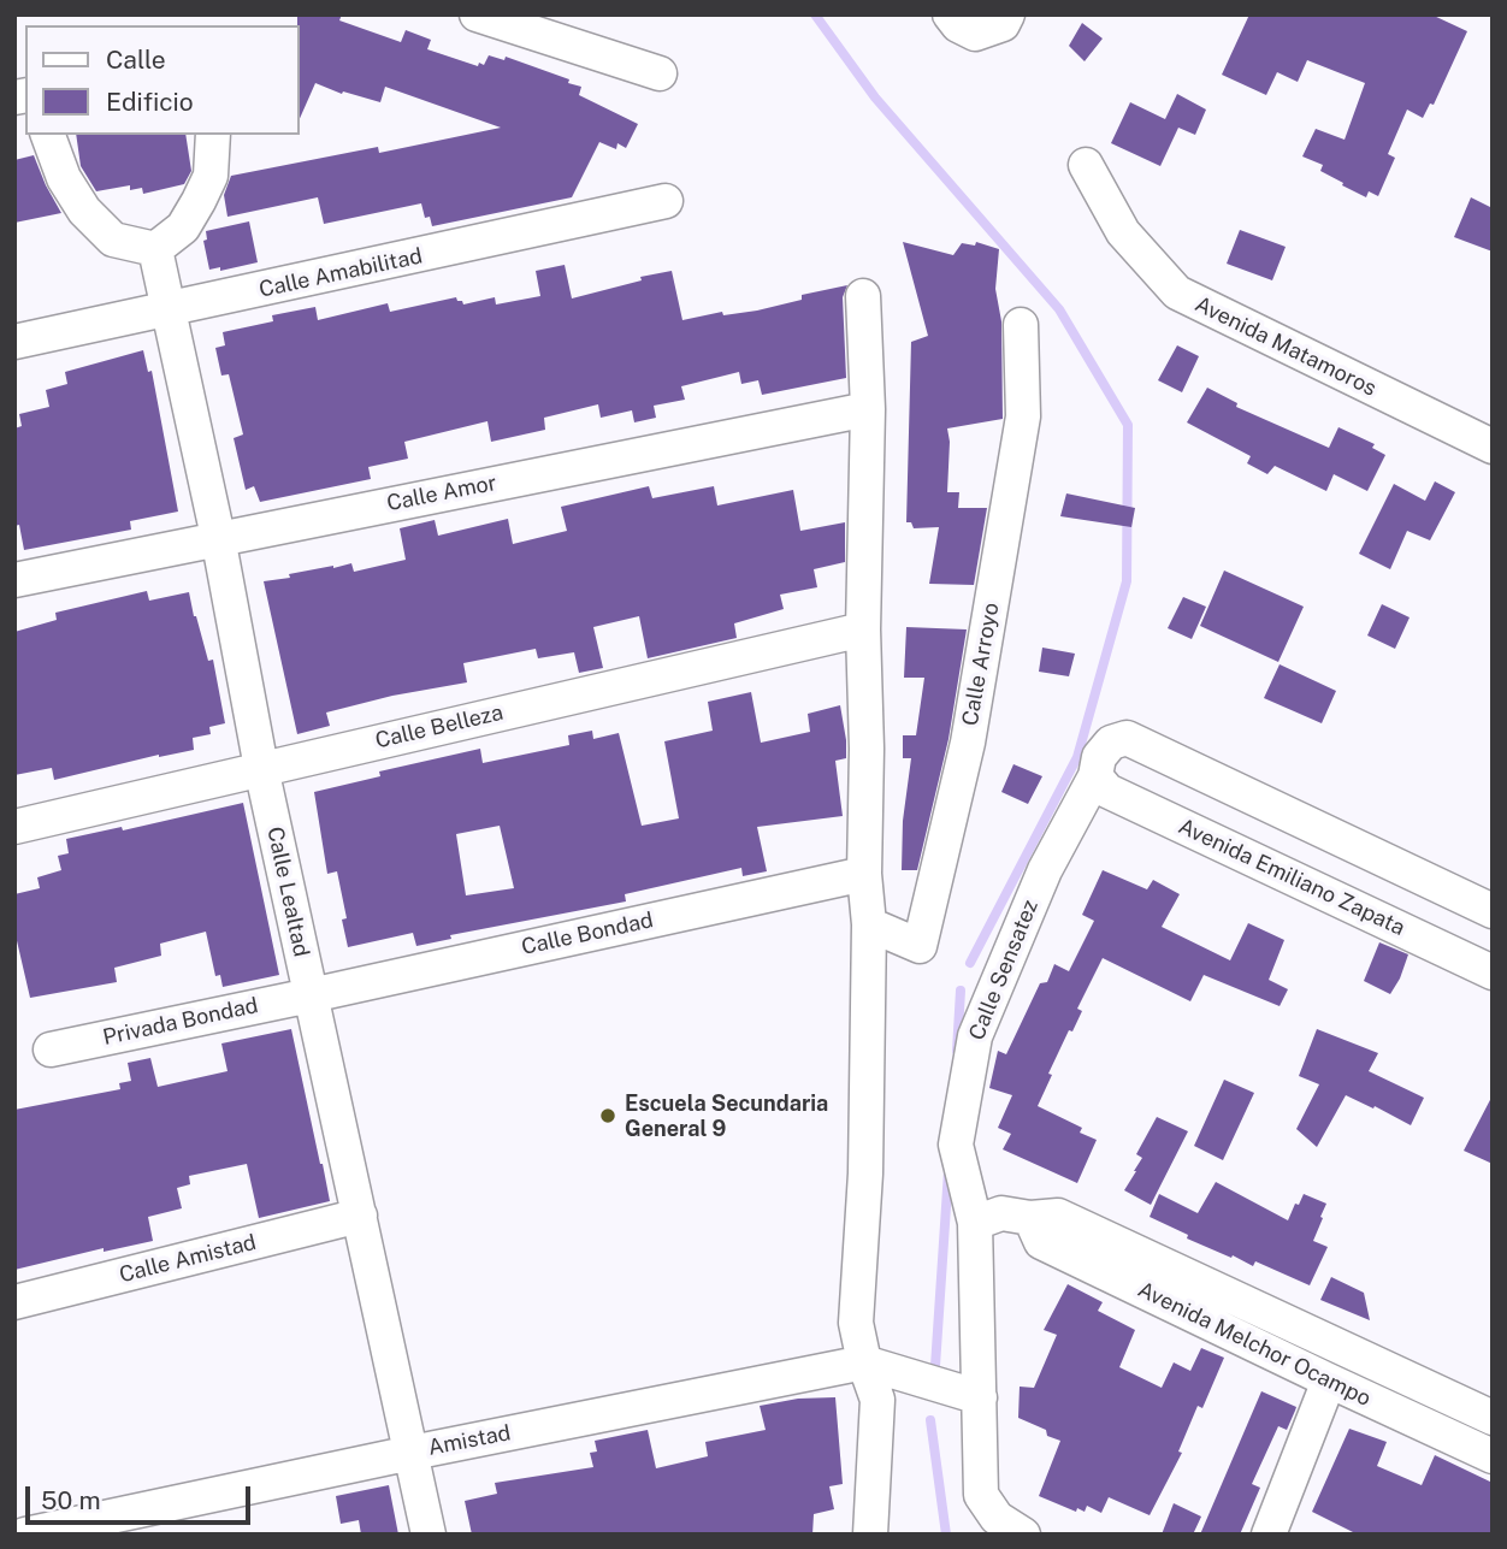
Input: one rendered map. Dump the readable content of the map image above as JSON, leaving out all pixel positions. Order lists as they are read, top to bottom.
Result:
{
  "streets": {
    "street": [
      "Calle Amabilitad",
      "Avenida Matamoros",
      "Calle Amor",
      "Calle Arroyo",
      "Calle Belleza",
      "Avenida Emiliano Zapata",
      "Calle Lealtad",
      "Calle Bondad",
      "Calle Sensatez",
      "Privada Bondad",
      "Calle Amistad",
      "Avenida Melchor Ocampo",
      "Amistad"
    ]
  },
  "crossings": [
    ["Calle Amabilitad", "Calle Lealtad"],
    ["Calle Amor", "Calle Lealtad"],
    ["Calle Belleza", "Calle Lealtad"],
    ["Avenida Emiliano Zapata", "Calle Sensatez"],
    ["Calle Lealtad", "Calle Bondad"],
    ["Calle Lealtad", "Privada Bondad"],
    ["Calle Lealtad", "Calle Amistad"],
    ["Calle Lealtad", "Amistad"],
    ["Calle Bondad", "Privada Bondad"],
    ["Calle Sensatez", "Avenida Melchor Ocampo"]
  ],
  "places": ["Escuela Secundaria General 9"],
  "legend": ["Calle", "Edificio"],
  "scale_bar": "50 m"
}
